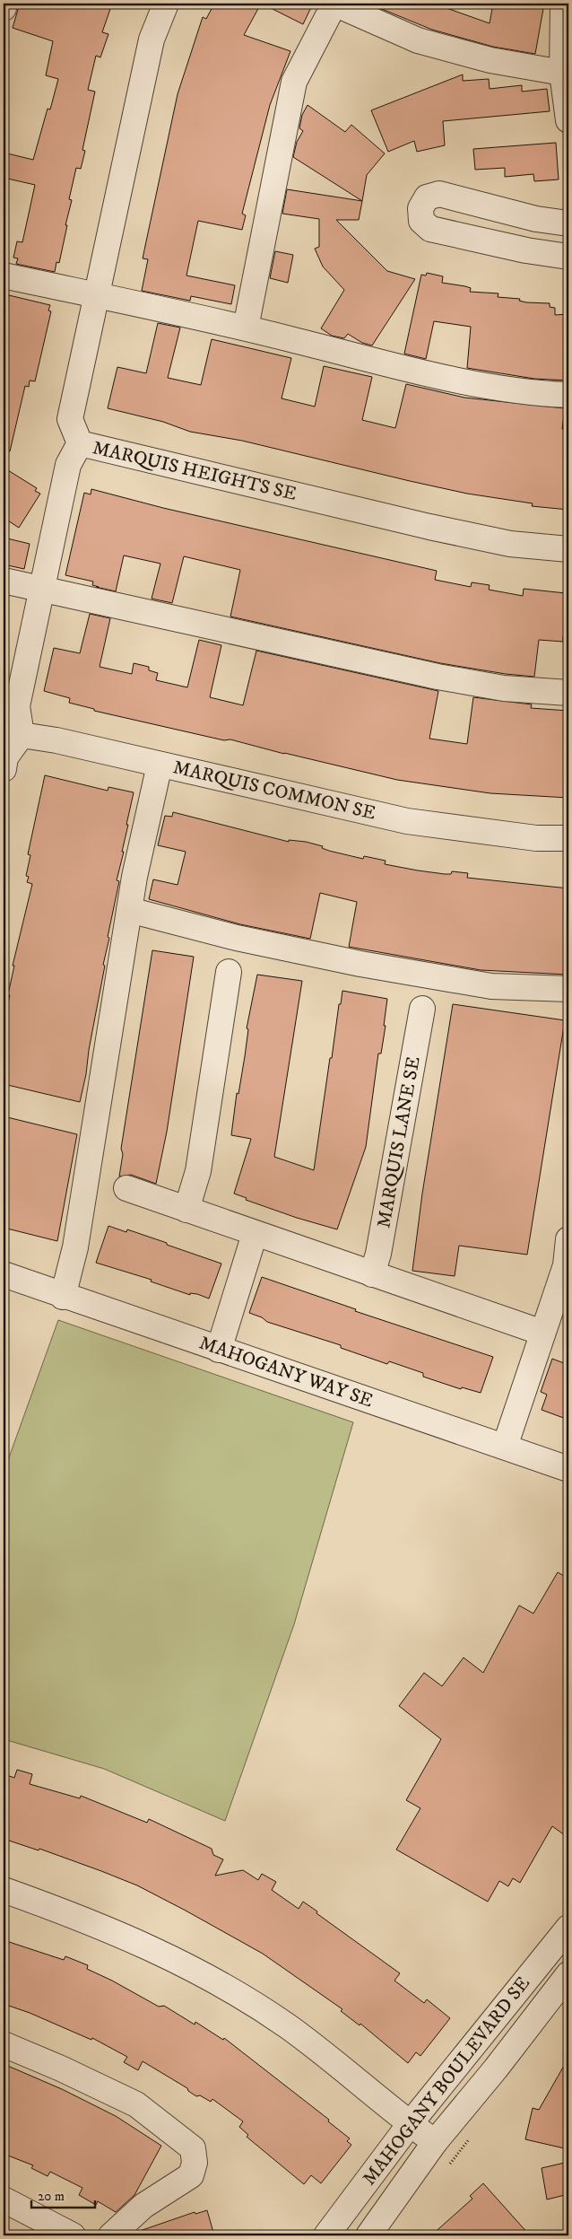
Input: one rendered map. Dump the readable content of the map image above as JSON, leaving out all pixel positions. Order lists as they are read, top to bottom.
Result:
{
  "streets": {
    "street": [
      "MARQUIS HEIGHTS SE",
      "MARQUIS COMMON SE",
      "MARQUIS LANE SE",
      "MAHOGANY WAY SE",
      "MAHOGANY BOULEVARD SE"
    ]
  },
  "scale_bar": "20 m"
}
